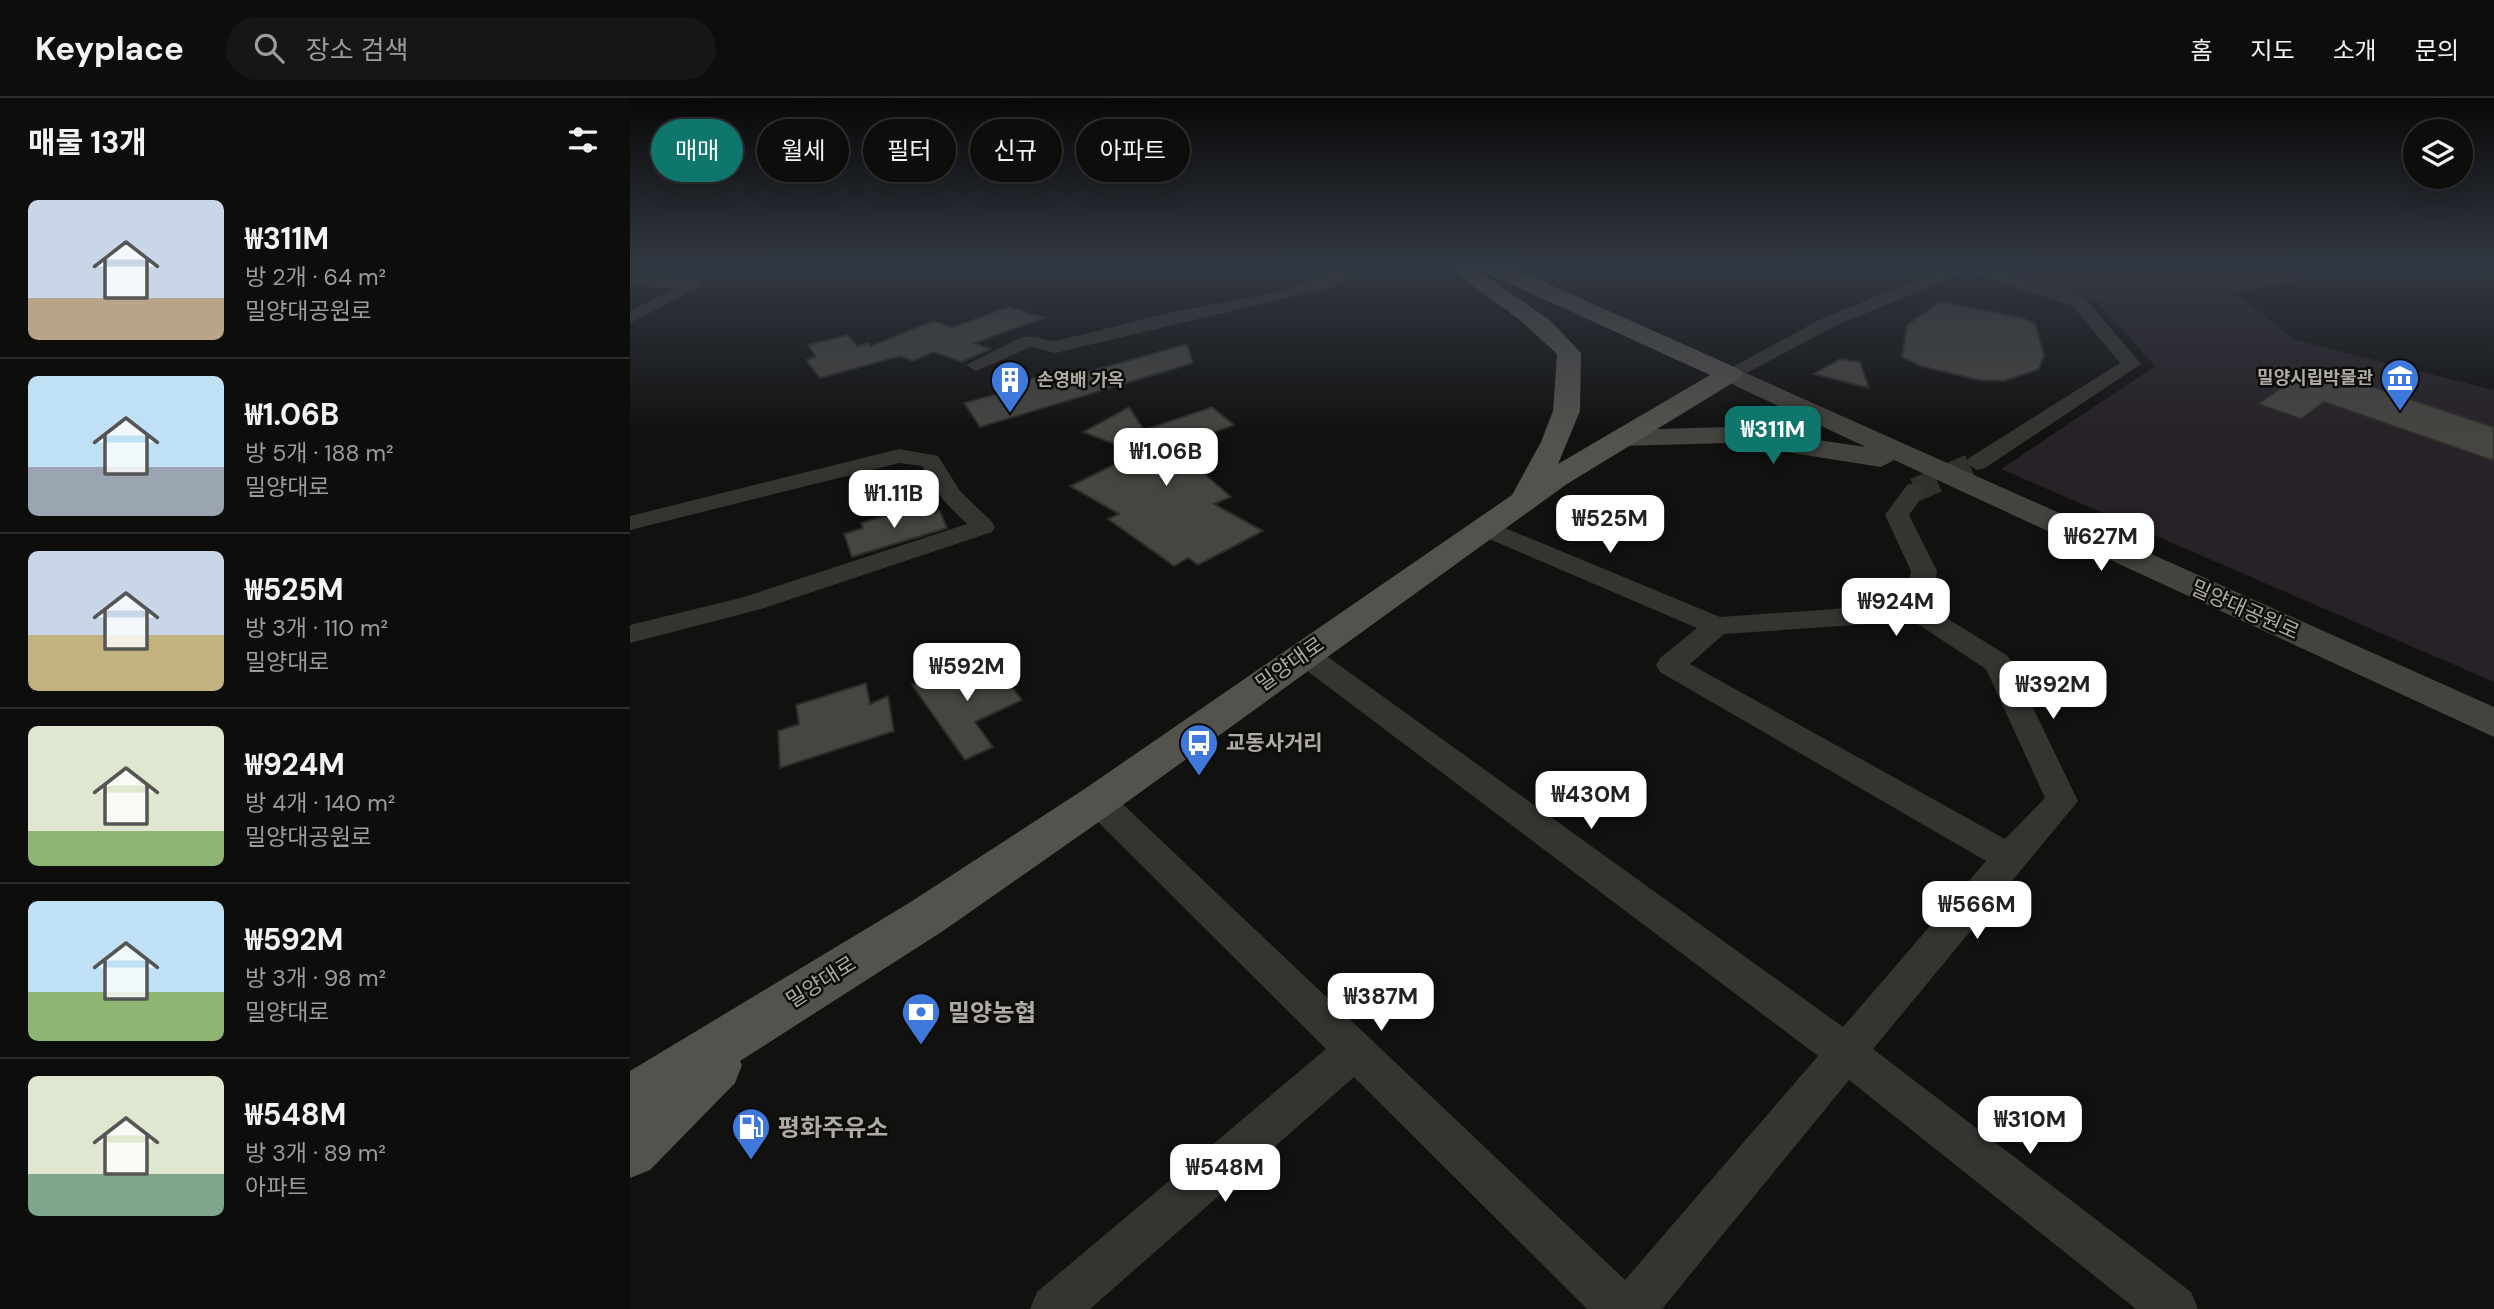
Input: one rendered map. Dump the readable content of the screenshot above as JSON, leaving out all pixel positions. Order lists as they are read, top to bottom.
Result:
{
  "streets": {
    "main road": ["밀양대공원로", "밀양대로"]
  },
  "crossings": [
    ["밀양대공원로", "밀양대로"]
  ],
  "places": {
    "museum": ["밀양시립박물관"],
    "building": ["손영배 가옥"],
    "bus stop": ["교동사거리"],
    "bank": ["밀양농협"],
    "fuel station": ["평화주유소"]
  },
  "page": {
    "header": "Keyplace",
    "search": "장소 검색",
    "nav": [
      "홈",
      "지도",
      "소개",
      "문의"
    ],
    "heading": "매물 13개",
    "chip": [
      "매매",
      "월세",
      "필터",
      "신규",
      "아파트"
    ],
    "list": [
      {
        "name": "₩311M",
        "note": "방 2개 · 64 m² · 밀양대공원로"
      },
      {
        "name": "₩1.06B",
        "note": "방 5개 · 188 m² · 밀양대로"
      },
      {
        "name": "₩525M",
        "note": "방 3개 · 110 m² · 밀양대로"
      },
      {
        "name": "₩924M",
        "note": "방 4개 · 140 m² · 밀양대공원로"
      },
      {
        "name": "₩592M",
        "note": "방 3개 · 98 m² · 밀양대로"
      },
      {
        "name": "₩548M",
        "note": "방 3개 · 89 m² · 아파트"
      }
    ],
    "price": [
      "₩311M",
      "₩1.06B",
      "₩1.11B",
      "₩525M",
      "₩627M",
      "₩924M",
      "₩592M",
      "₩392M",
      "₩430M",
      "₩566M",
      "₩387M",
      "₩310M",
      "₩548M"
    ]
  }
}
